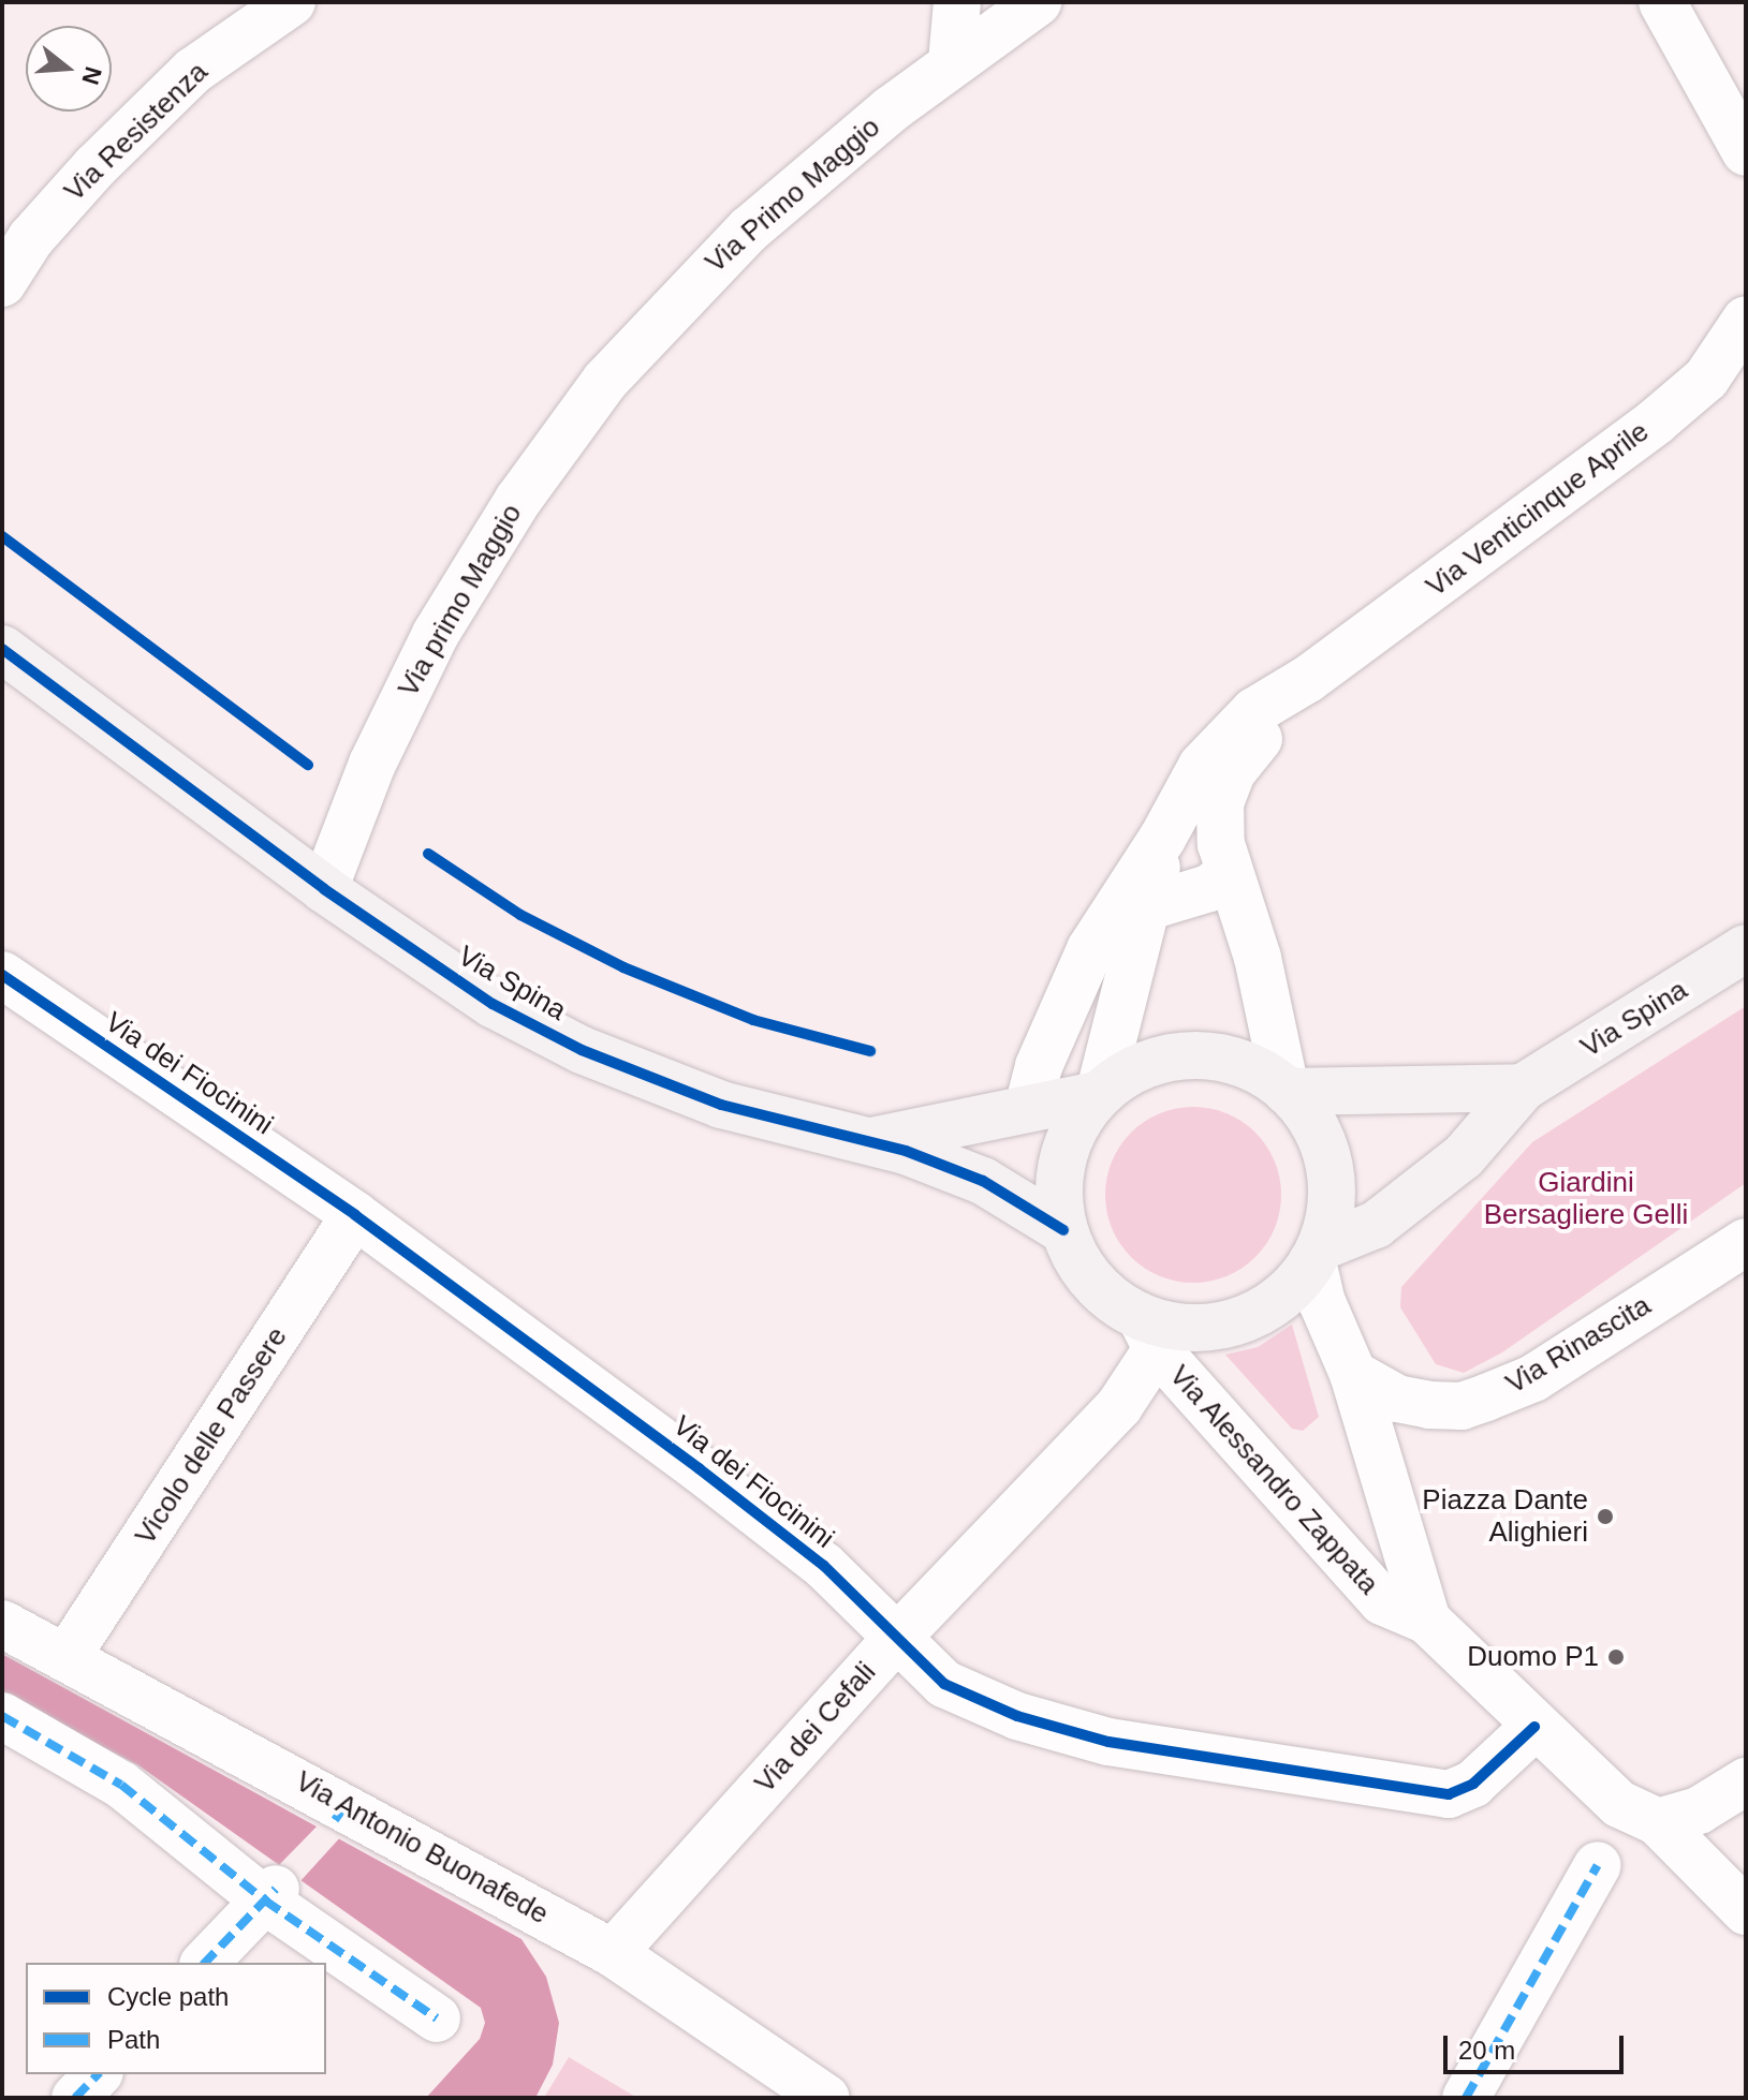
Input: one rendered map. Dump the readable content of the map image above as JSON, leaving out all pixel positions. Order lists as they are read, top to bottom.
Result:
{
  "streets": {
    "street": [
      "Via Resistenza",
      "Via Primo Maggio",
      "Via Venticinque Aprile",
      "Via primo Maggio",
      "Via Spina",
      "Via dei Fiocinini",
      "Via Rinascita",
      "Vicolo delle Passere",
      "Via Alessandro Zappata",
      "Via dei Cefali",
      "Via Antonio Buonafede"
    ]
  },
  "crossings": [
    ["Via Primo Maggio", "Via primo Maggio"],
    ["Via Venticinque Aprile", "Via Spina"],
    ["Via Venticinque Aprile", "Via Alessandro Zappata"],
    ["Via Venticinque Aprile", "Via dei Cefali"],
    ["Via primo Maggio", "Via Spina"],
    ["Via Spina", "Via Alessandro Zappata"],
    ["Via Spina", "Via dei Cefali"],
    ["Via dei Fiocinini", "Vicolo delle Passere"],
    ["Via dei Fiocinini", "Via Alessandro Zappata"],
    ["Via dei Fiocinini", "Via dei Cefali"],
    ["Via Rinascita", "Via Alessandro Zappata"],
    ["Vicolo delle Passere", "Via Antonio Buonafede"],
    ["Via Alessandro Zappata", "Via dei Cefali"],
    ["Via dei Cefali", "Via Antonio Buonafede"]
  ],
  "parks": ["Giardini Bersagliere Gelli"],
  "places": ["Piazza Dante Alighieri", "Duomo P1"],
  "legend": ["Cycle path", "Path"],
  "scale_bar": "20 m",
  "north": "right"
}
